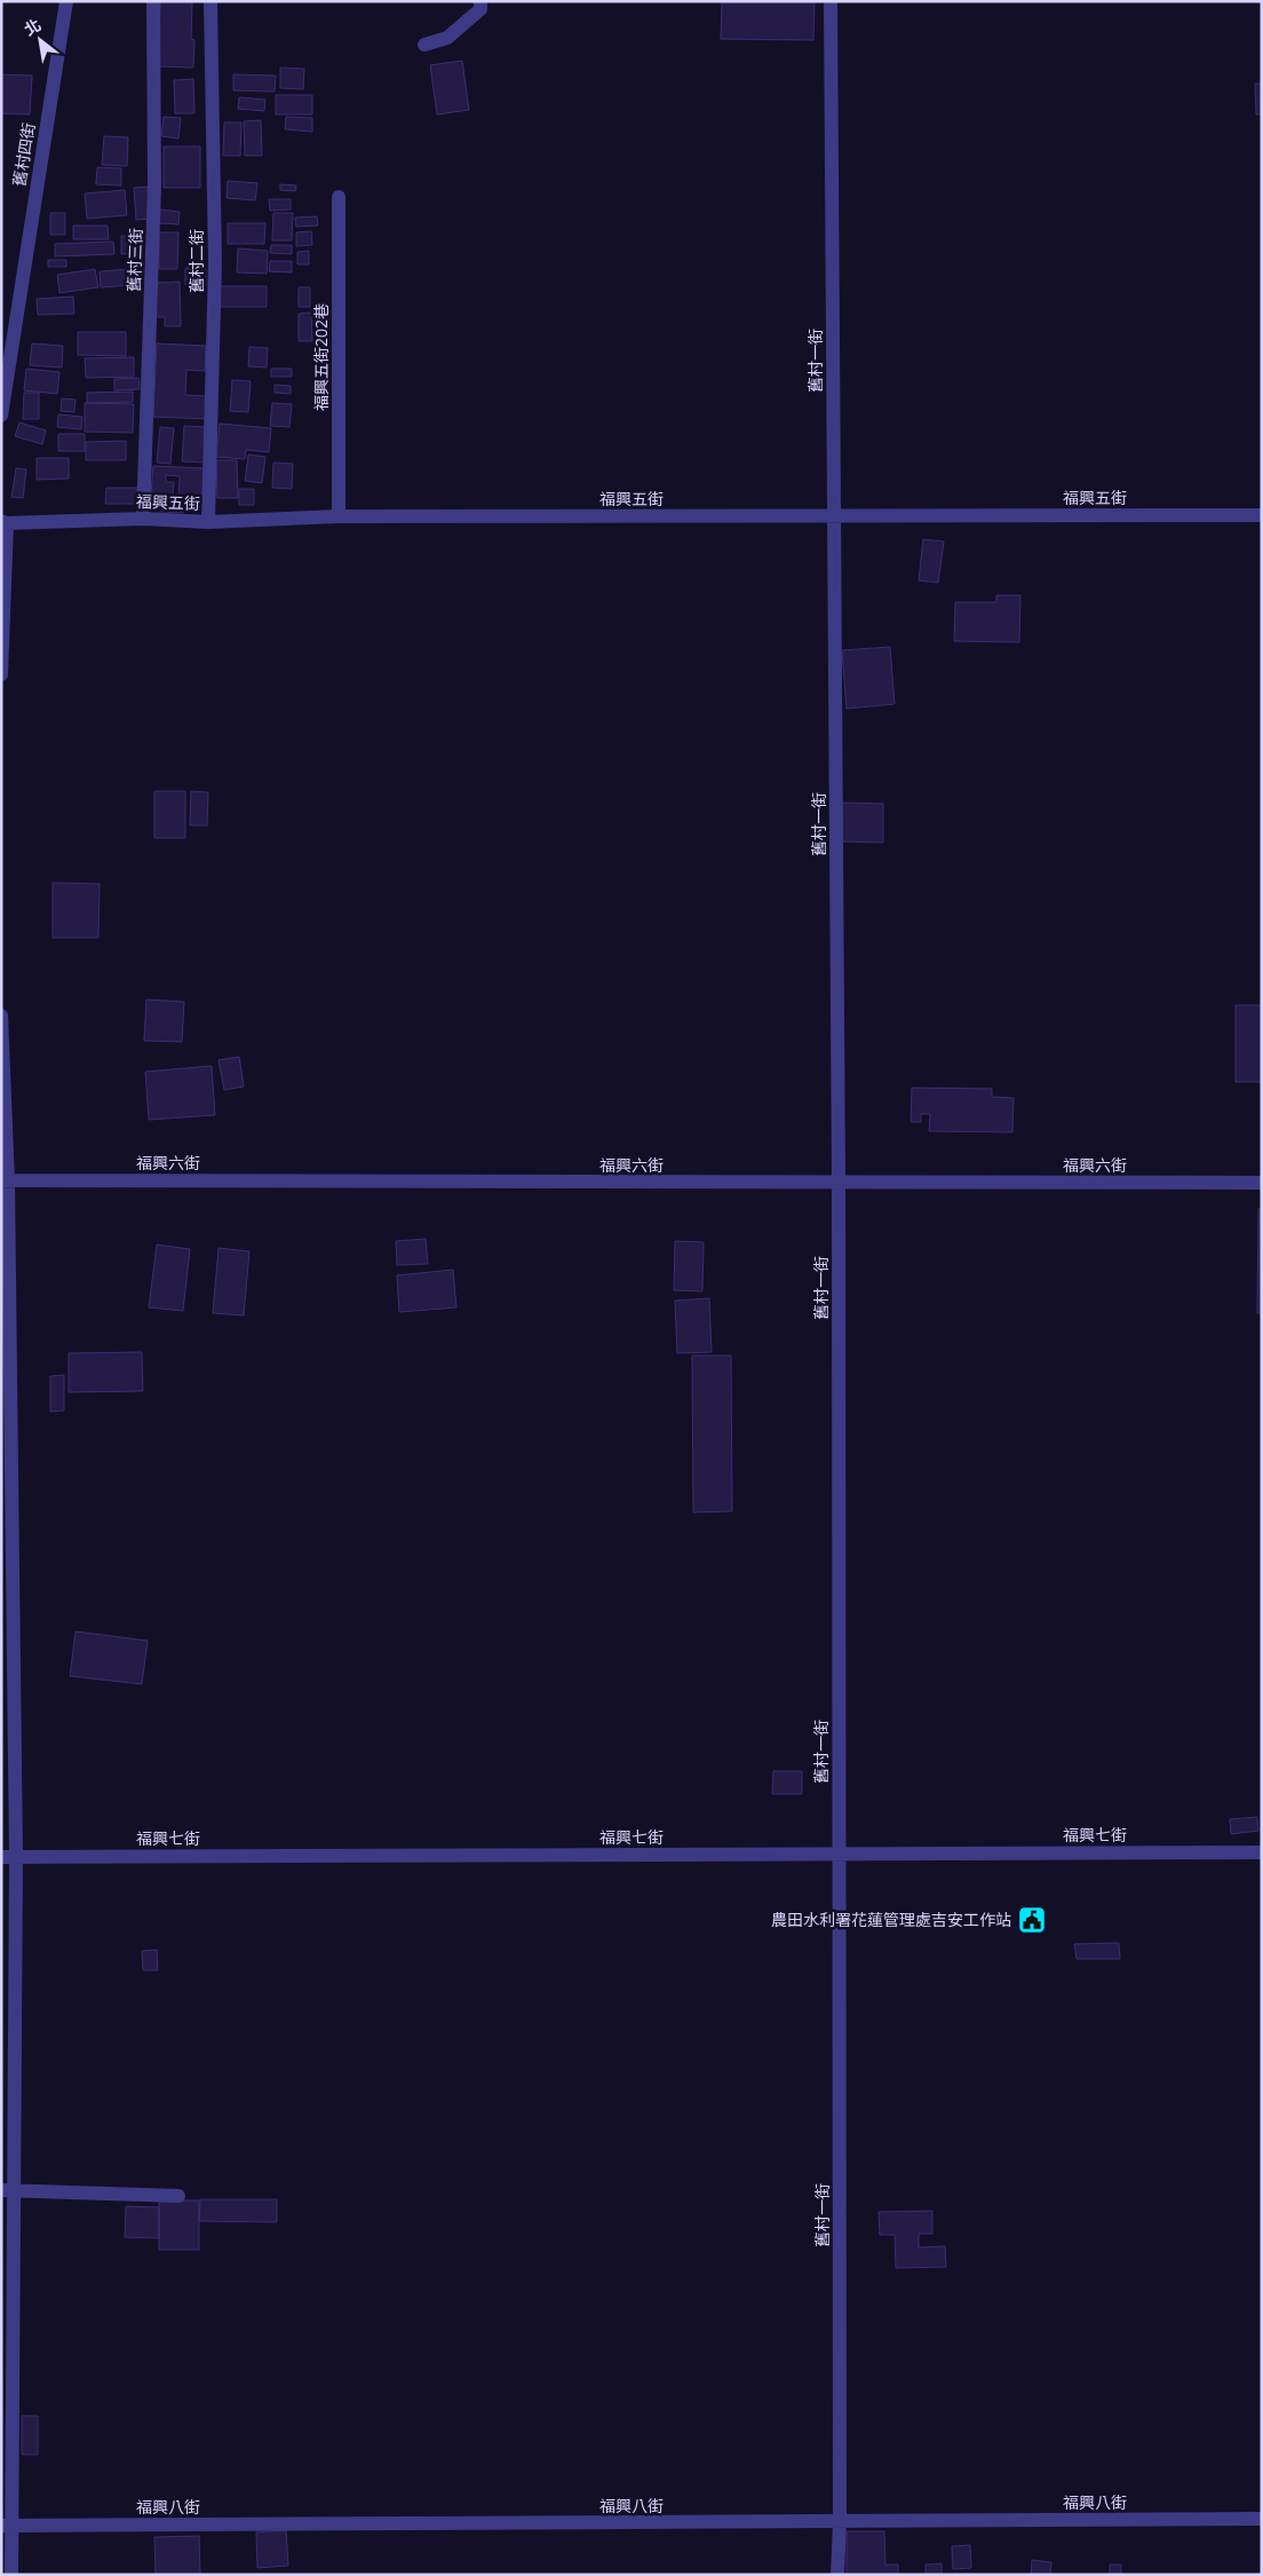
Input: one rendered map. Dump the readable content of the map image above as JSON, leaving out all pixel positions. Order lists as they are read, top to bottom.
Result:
{
  "streets": {
    "street": [
      "舊村四街",
      "舊村三街",
      "舊村二街",
      "福興五街202巷",
      "舊村一街",
      "福興五街",
      "福興六街",
      "福興七街",
      "福興八街"
    ]
  },
  "crossings": [
    ["舊村三街", "福興五街"],
    ["舊村二街", "福興五街"],
    ["福興五街202巷", "福興五街"],
    ["舊村一街", "福興五街"],
    ["舊村一街", "福興六街"],
    ["舊村一街", "福興七街"],
    ["舊村一街", "福興八街"]
  ],
  "places": {
    "public building": ["農田水利署花蓮管理處吉安工作站"]
  },
  "north": "top left"
}
